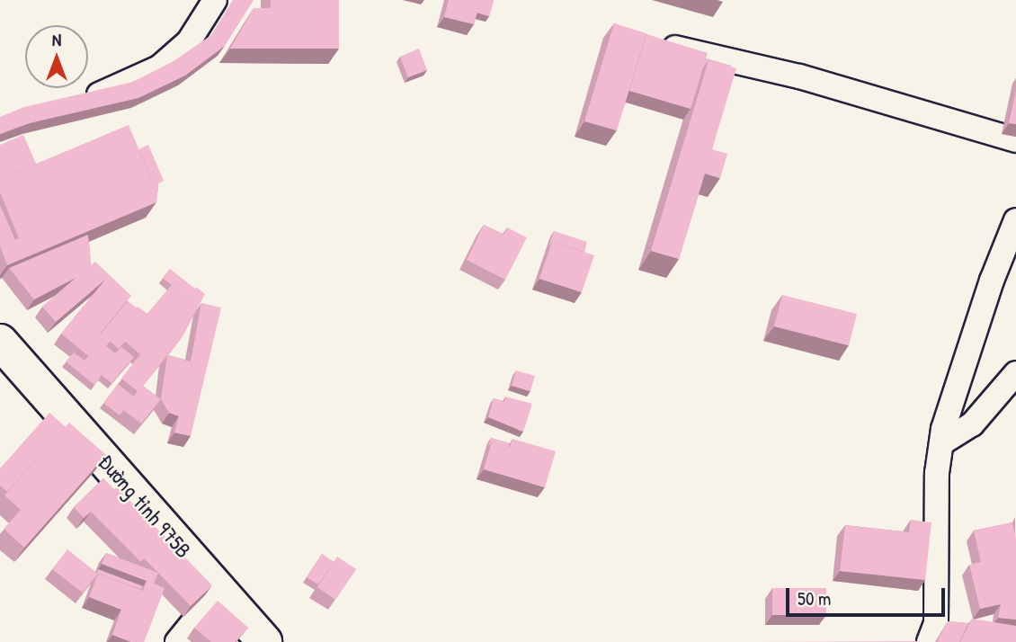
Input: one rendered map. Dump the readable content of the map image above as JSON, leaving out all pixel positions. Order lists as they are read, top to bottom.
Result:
{
  "streets": {
    "main road": ["Đường tỉnh 975B"]
  },
  "scale_bar": "50 m",
  "north": "top"
}
